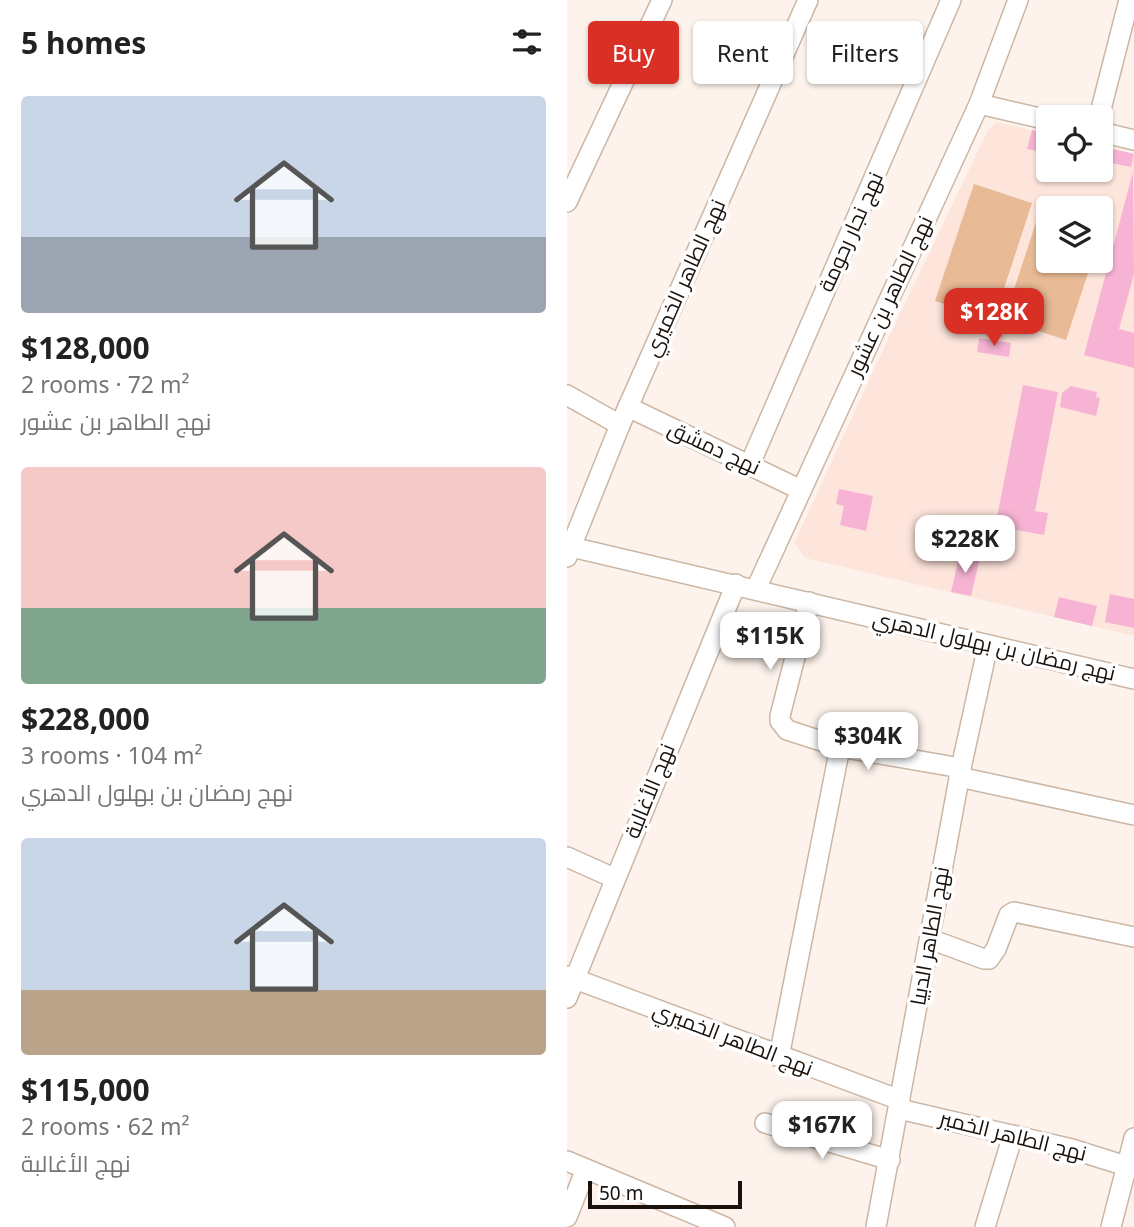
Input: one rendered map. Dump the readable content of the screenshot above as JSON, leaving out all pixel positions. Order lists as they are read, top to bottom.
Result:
{
  "streets": {
    "street": [
      "نهج نجار رحومة",
      "نهج الطاهر الخميري",
      "نهج الطاهر بن عشور",
      "نهج دمشق",
      "نهج رمضان بن بهلول الدهري",
      "نهج الأغالبة",
      "نهج الطاهر الدبيا",
      "نهج الطاهر الخمير"
    ]
  },
  "crossings": [
    ["نهج نجار رحومة", "نهج دمشق"],
    ["نهج الطاهر الخميري", "نهج دمشق"],
    ["نهج الطاهر الخميري", "نهج رمضان بن بهلول الدهري"],
    ["نهج الطاهر الخميري", "نهج الأغالبة"],
    ["نهج الطاهر الخميري", "نهج الطاهر الدبيا"],
    ["نهج الطاهر الخميري", "نهج الطاهر الخمير"],
    ["نهج الطاهر بن عشور", "نهج دمشق"],
    ["نهج الطاهر بن عشور", "نهج رمضان بن بهلول الدهري"],
    ["نهج رمضان بن بهلول الدهري", "نهج الأغالبة"],
    ["نهج رمضان بن بهلول الدهري", "نهج الطاهر الدبيا"],
    ["نهج الطاهر الدبيا", "نهج الطاهر الخمير"]
  ],
  "scale_bar": "50 m",
  "page": {
    "heading": "5 homes",
    "chip": ["Buy", "Rent", "Filters"],
    "list": [
      {
        "name": "$128,000",
        "note": "2 rooms · 72 m² · نهج الطاهر بن عشور"
      },
      {
        "name": "$228,000",
        "note": "3 rooms · 104 m² · نهج رمضان بن بهلول الدهري"
      },
      {
        "name": "$115,000",
        "note": "2 rooms · 62 m² · نهج الأغالبة"
      }
    ],
    "price": [
      "$128K",
      "$228K",
      "$115K",
      "$304K",
      "$167K"
    ],
    "scale": "50 m"
  }
}
